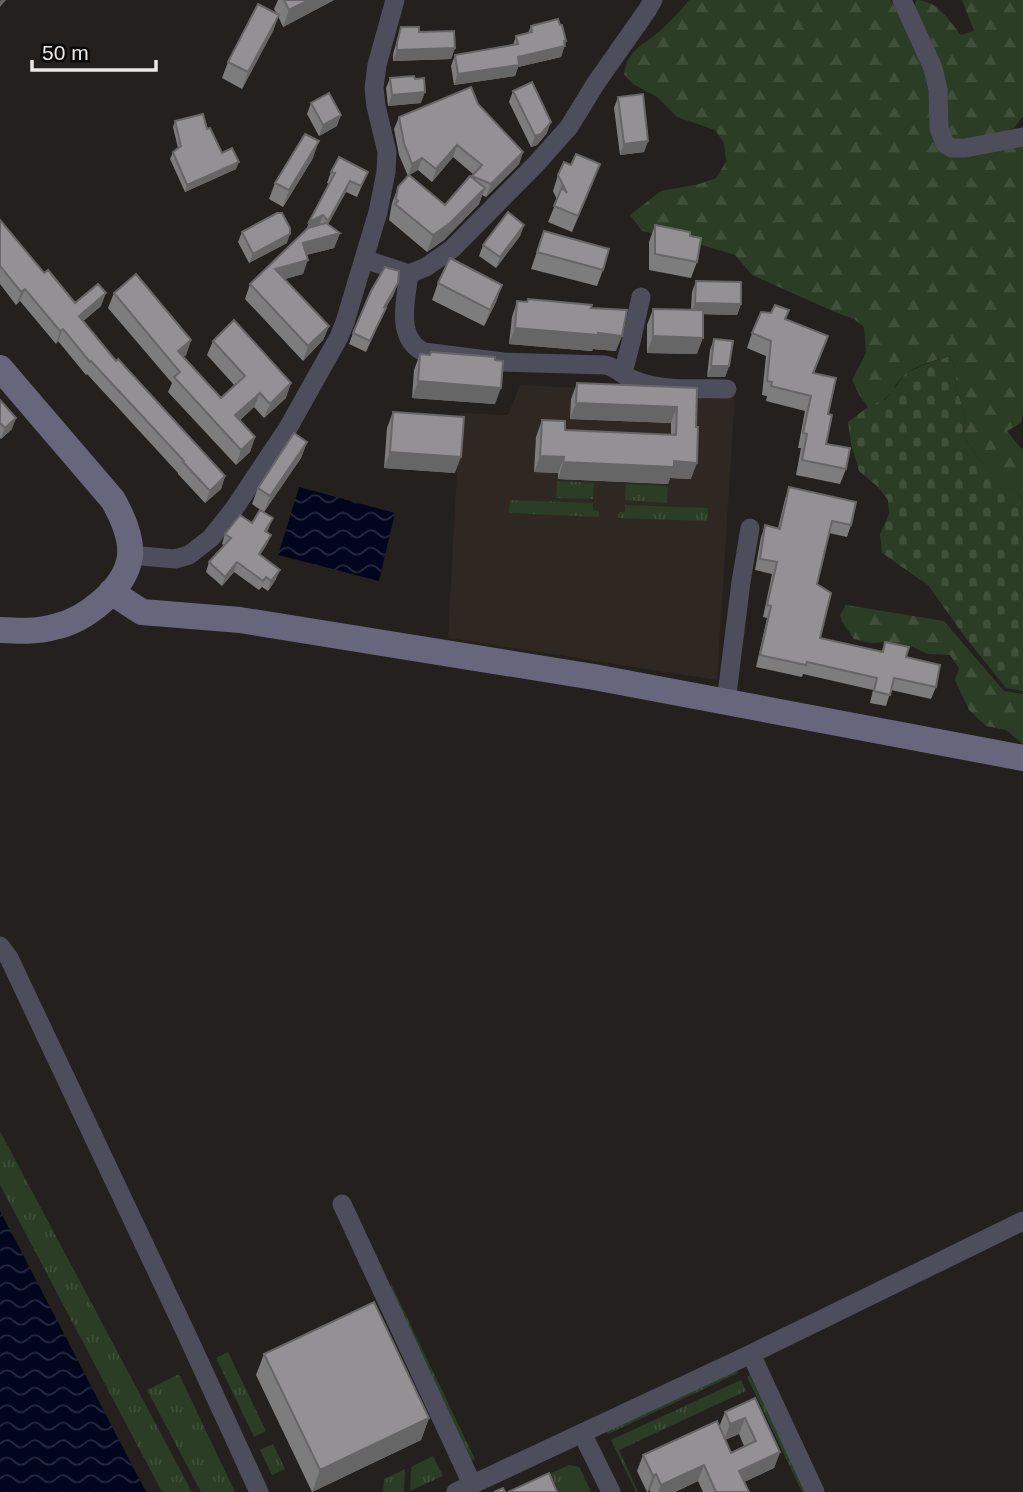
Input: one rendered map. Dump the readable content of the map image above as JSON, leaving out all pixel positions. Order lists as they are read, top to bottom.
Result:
{
  "scale_bar": "50 m"
}
